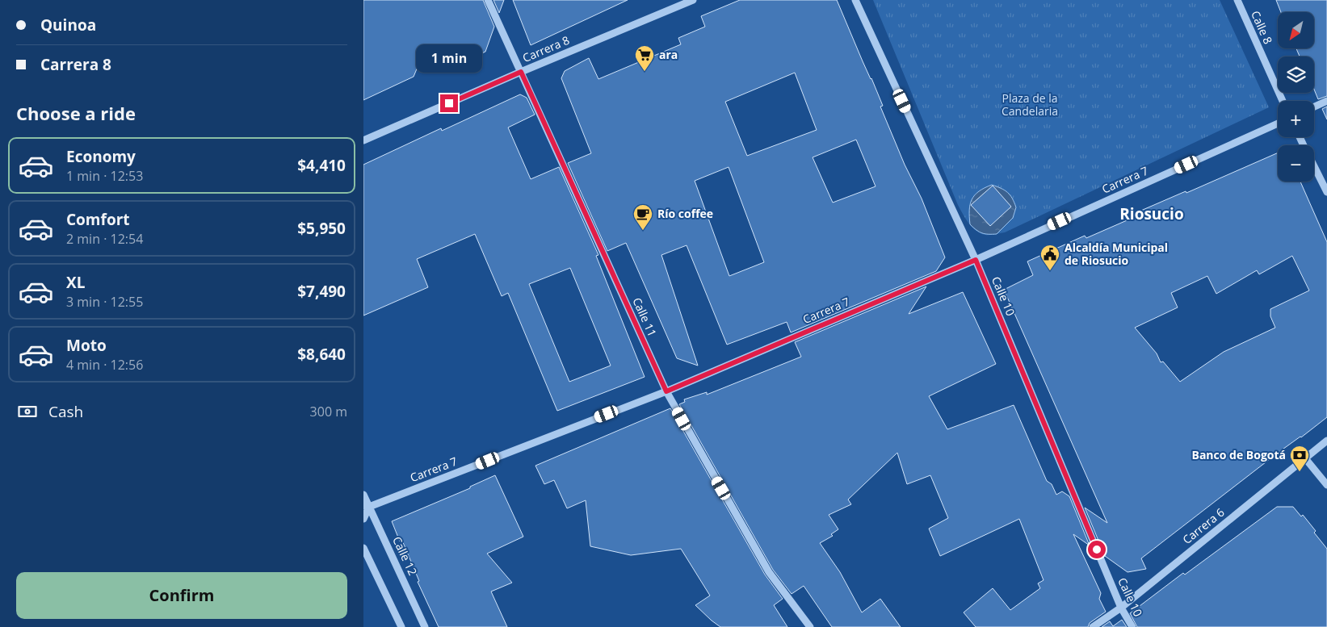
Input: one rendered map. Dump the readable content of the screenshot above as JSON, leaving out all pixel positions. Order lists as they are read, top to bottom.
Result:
{
  "streets": {
    "street": [
      "Calle 8",
      "Carrera 8",
      "Carrera 7",
      "Calle 10",
      "Calle 11",
      "Carrera 6",
      "Calle 12"
    ]
  },
  "crossings": [
    ["Carrera 8", "Calle 11"],
    ["Carrera 7", "Calle 10"],
    ["Carrera 7", "Calle 11"],
    ["Carrera 7", "Calle 12"],
    ["Calle 10", "Carrera 6"]
  ],
  "districts": ["Riosucio"],
  "parks": ["Plaza de la Candelaria"],
  "places": {
    "supermarket": ["ara"],
    "cafe": ["Río coffee"],
    "public building": ["Alcaldía Municipal de Riosucio"],
    "bank": ["Banco de Bogotá"]
  },
  "north": "bottom left",
  "page": {
    "banner": ["Quinoa", "Carrera 8"],
    "map_buttons": ["+", "−"],
    "bubble": "1 min",
    "heading": "Choose a ride",
    "list": [
      {
        "name": "Economy",
        "note": "1 min · 12:53",
        "value": "$4,410"
      },
      {
        "name": "Comfort",
        "note": "2 min · 12:54",
        "value": "$5,950"
      },
      {
        "name": "XL",
        "note": "3 min · 12:55",
        "value": "$7,490"
      },
      {
        "name": "Moto",
        "note": "4 min · 12:56",
        "value": "$8,640"
      }
    ],
    "pay": ["Cash", "300 m"],
    "buttons": "Confirm"
  }
}
